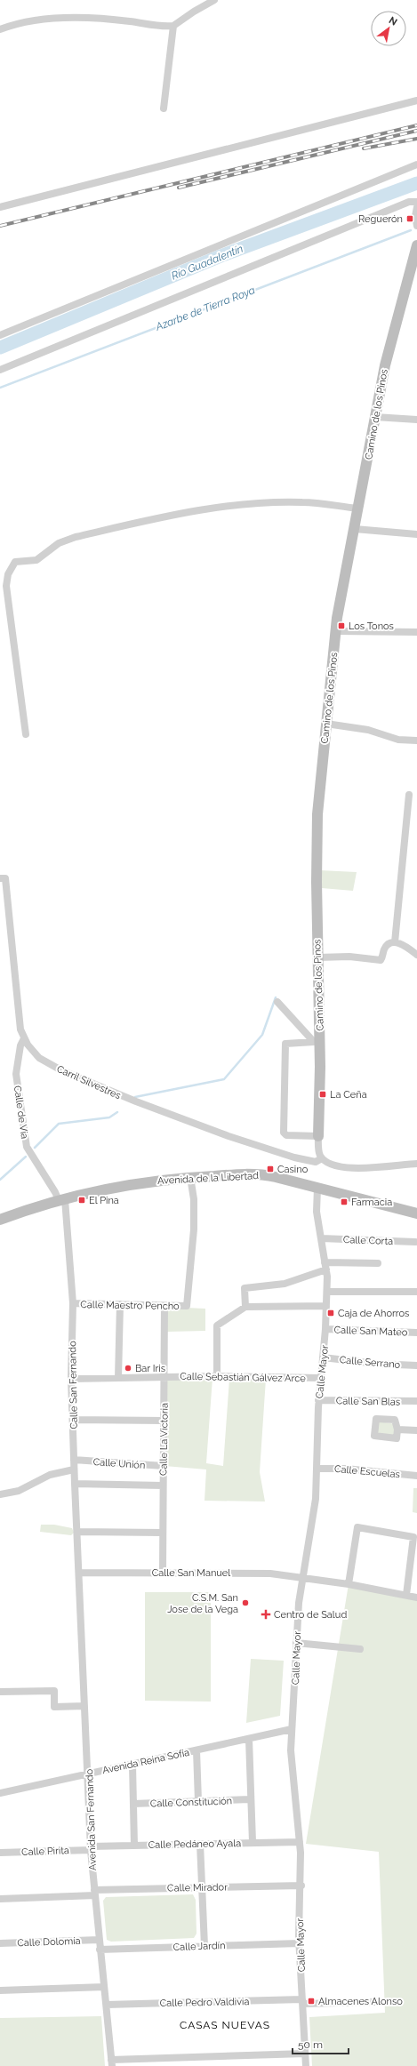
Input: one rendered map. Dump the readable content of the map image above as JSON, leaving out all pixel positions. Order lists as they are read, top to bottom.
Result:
{
  "streets": {
    "street": [
      "Camino de los Pinos",
      "Carril Silvestres",
      "Calle de Via",
      "Avenida de la Libertad",
      "Calle Corta",
      "Calle Maestro Pencho",
      "Calle San Mateo",
      "Calle Serrano",
      "Calle Mayor",
      "Calle Sebastián Gálvez Arce",
      "Calle San Fernando",
      "Calle San Blas",
      "Calle La Victoria",
      "Calle Unión",
      "Calle Escuelas",
      "Calle San Manuel",
      "Avenida Reina Sofía",
      "Calle Constitución",
      "Avenida San Fernando",
      "Calle Pedáneo Ayala",
      "Calle Pirita",
      "Calle Mirador",
      "Calle Dolomía",
      "Calle Jardín",
      "Calle Pedro Valdivia"
    ]
  },
  "crossings": [
    ["Camino de los Pinos", "Carril Silvestres"],
    ["Carril Silvestres", "Calle de Via"],
    ["Calle de Via", "Avenida de la Libertad"],
    ["Calle de Via", "Calle San Fernando"],
    ["Avenida de la Libertad", "Calle Maestro Pencho"],
    ["Avenida de la Libertad", "Calle Mayor"],
    ["Avenida de la Libertad", "Calle San Fernando"],
    ["Calle Corta", "Calle Mayor"],
    ["Calle Maestro Pencho", "Calle San Fernando"],
    ["Calle Maestro Pencho", "Calle La Victoria"],
    ["Calle San Mateo", "Calle Mayor"],
    ["Calle Serrano", "Calle Mayor"],
    ["Calle Mayor", "Calle Sebastián Gálvez Arce"],
    ["Calle Mayor", "Calle San Blas"],
    ["Calle Mayor", "Calle Escuelas"],
    ["Calle Mayor", "Calle San Manuel"],
    ["Calle Mayor", "Avenida Reina Sofía"],
    ["Calle Mayor", "Calle Pedáneo Ayala"],
    ["Calle Mayor", "Calle Mirador"],
    ["Calle Mayor", "Calle Jardín"],
    ["Calle Mayor", "Calle Pedro Valdivia"],
    ["Calle Sebastián Gálvez Arce", "Calle San Fernando"],
    ["Calle Sebastián Gálvez Arce", "Calle La Victoria"],
    ["Calle San Fernando", "Calle Unión"],
    ["Calle San Fernando", "Calle San Manuel"],
    ["Calle San Fernando", "Avenida San Fernando"],
    ["Calle La Victoria", "Calle Unión"],
    ["Calle La Victoria", "Calle San Manuel"],
    ["Calle San Manuel", "Avenida San Fernando"],
    ["Avenida Reina Sofía", "Avenida San Fernando"],
    ["Avenida San Fernando", "Calle Pedáneo Ayala"],
    ["Avenida San Fernando", "Calle Pirita"],
    ["Avenida San Fernando", "Calle Mirador"],
    ["Avenida San Fernando", "Calle Dolomía"],
    ["Avenida San Fernando", "Calle Jardín"],
    ["Avenida San Fernando", "Calle Pedro Valdivia"],
    ["Calle Pedáneo Ayala", "Calle Pirita"]
  ],
  "districts": ["CASAS NUEVAS"],
  "water": ["Río Guadalentín", "Azarbe de Tierra Roya"],
  "places": {
    "transit": [
      "Reguerón",
      "Los Tonos",
      "La Ceña",
      "Casino",
      "El Pina",
      "Farmacia",
      "Caja de Ahorros",
      "Almacenes Alonso"
    ],
    "other": ["Bar Iris", "C.S.M. San Jose de la Vega"],
    "health": ["Centro de Salud"]
  },
  "scale_bar": "50 m",
  "north": "top right"
}
